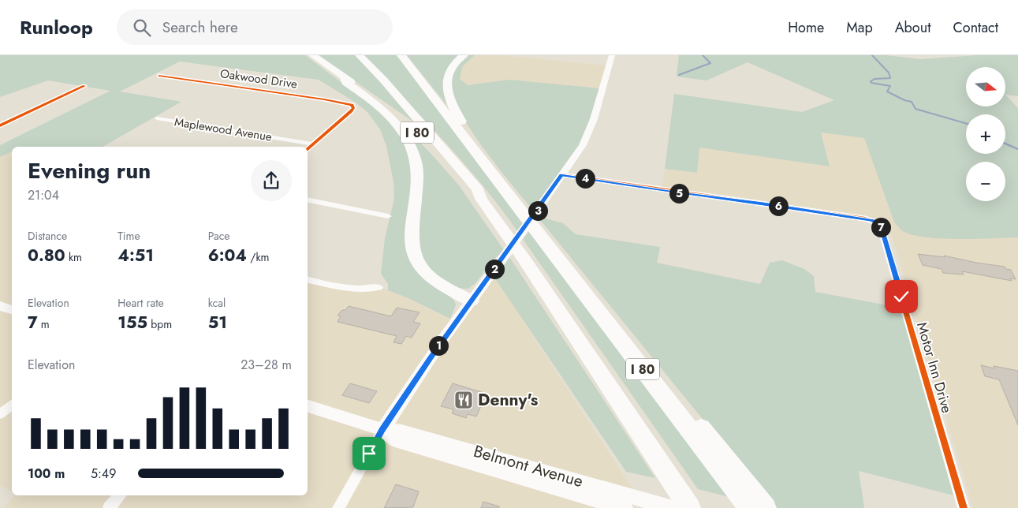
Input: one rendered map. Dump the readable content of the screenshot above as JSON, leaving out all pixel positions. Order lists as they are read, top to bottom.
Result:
{
  "streets": {
    "highway": ["I 80"],
    "street": [
      "Oakwood Drive",
      "Maplewood Avenue",
      "Motor Inn Drive",
      "Belmont Avenue"
    ]
  },
  "crossings": [
    ["Oakwood Drive", "Maplewood Avenue"]
  ],
  "places": {
    "restaurant": ["Denny's"]
  },
  "north": "right",
  "page": {
    "header": "Runloop",
    "search": "Search here",
    "nav": [
      "Home",
      "Map",
      "About",
      "Contact"
    ],
    "map_buttons": ["+", "−"],
    "heading": ["Evening run", "21:04"],
    "pins": [
      "4",
      "5",
      "6",
      "3",
      "7",
      "2",
      "1"
    ],
    "stats": [
      ["Distance", "0.80 km"],
      ["Time", "4:51"],
      ["Pace", "6:04 /km"],
      ["Elevation", "7 m"],
      ["Heart rate", "155 bpm"],
      ["kcal", "51"]
    ],
    "chart": ["Elevation", "23–28 m"],
    "list": [
      {
        "name": "100 m",
        "note": "5:49"
      }
    ]
  }
}
